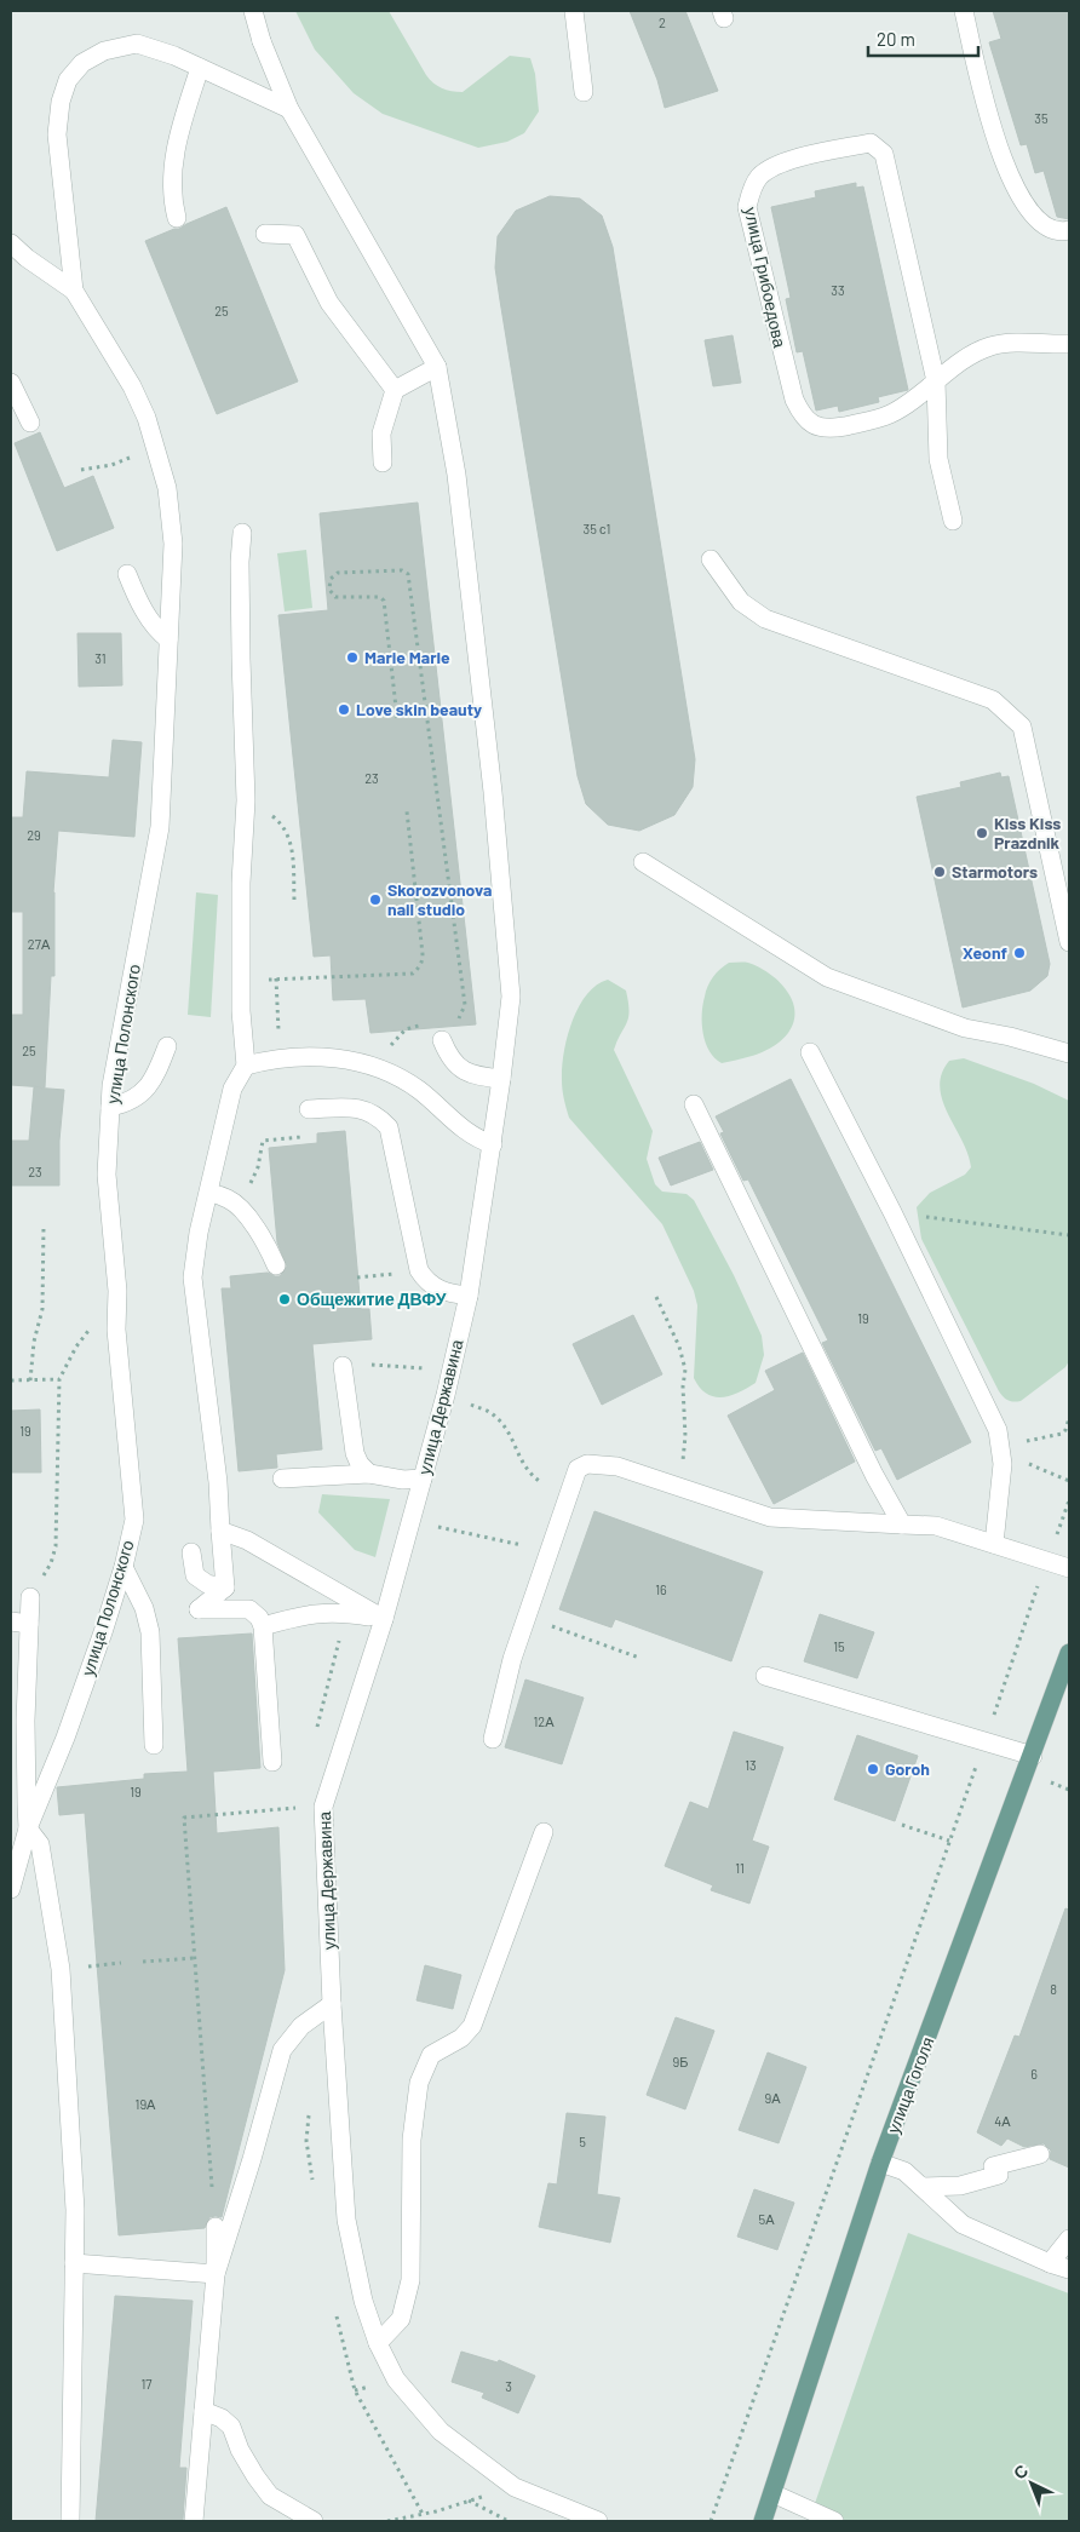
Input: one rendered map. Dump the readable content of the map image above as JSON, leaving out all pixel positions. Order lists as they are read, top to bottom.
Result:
{
  "streets": {
    "main road": ["улица Гоголя"],
    "street": ["улица Грибоедова", "улица Полонского", "улица Державина"]
  },
  "places": [
    "Marie Marie",
    "Love skin beauty",
    "Kiss Kiss Prazdnik",
    "Starmotors",
    "Skorozvonova nail studio",
    "Xeonf",
    "Общежитие ДВФУ",
    "Goroh"
  ],
  "house_numbers": [
    "2",
    "35",
    "33",
    "25",
    "35 с1",
    "31",
    "23",
    "29",
    "27А",
    "25",
    "23",
    "19",
    "19",
    "16",
    "15",
    "12А",
    "13",
    "19",
    "11",
    "8",
    "9Б",
    "6",
    "9А",
    "19А",
    "4А",
    "5",
    "5А",
    "17",
    "3"
  ],
  "scale_bar": "20 m",
  "north": "top left"
}
